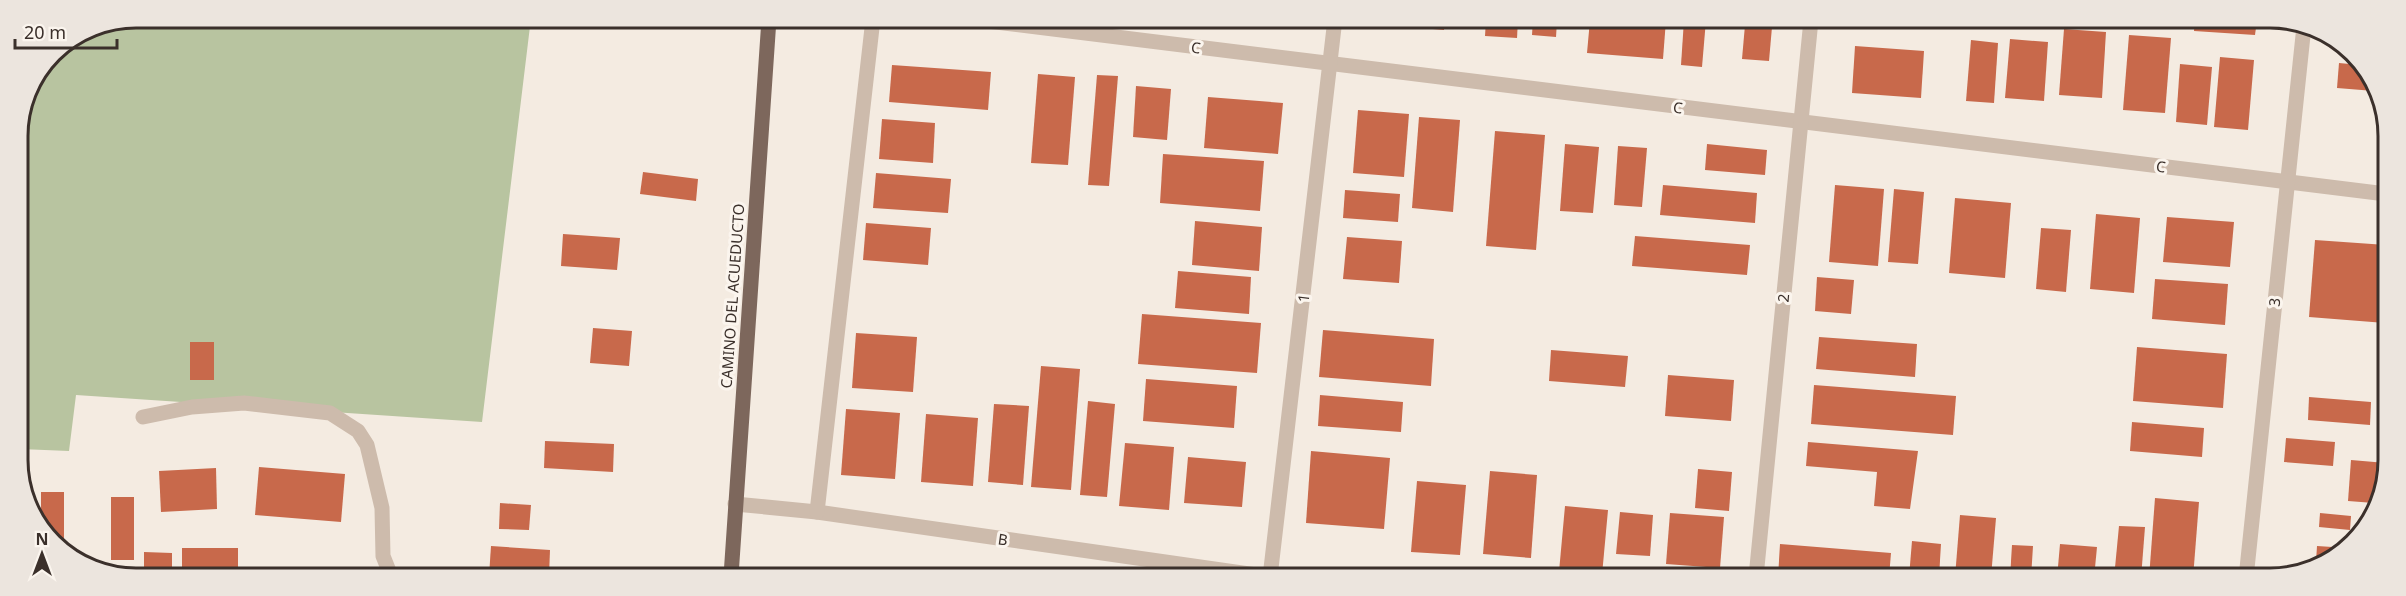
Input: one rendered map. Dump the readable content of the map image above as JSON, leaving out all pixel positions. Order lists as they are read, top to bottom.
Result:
{
  "streets": {
    "main road": ["CAMINO DEL ACUEDUCTO"],
    "street": [
      "C",
      "1",
      "2",
      "3",
      "B"
    ]
  },
  "crossings": [
    ["C", "1"],
    ["C", "2"],
    ["C", "3"],
    ["CAMINO DEL ACUEDUCTO", "B"]
  ],
  "scale_bar": "20 m",
  "north": "top"
}
